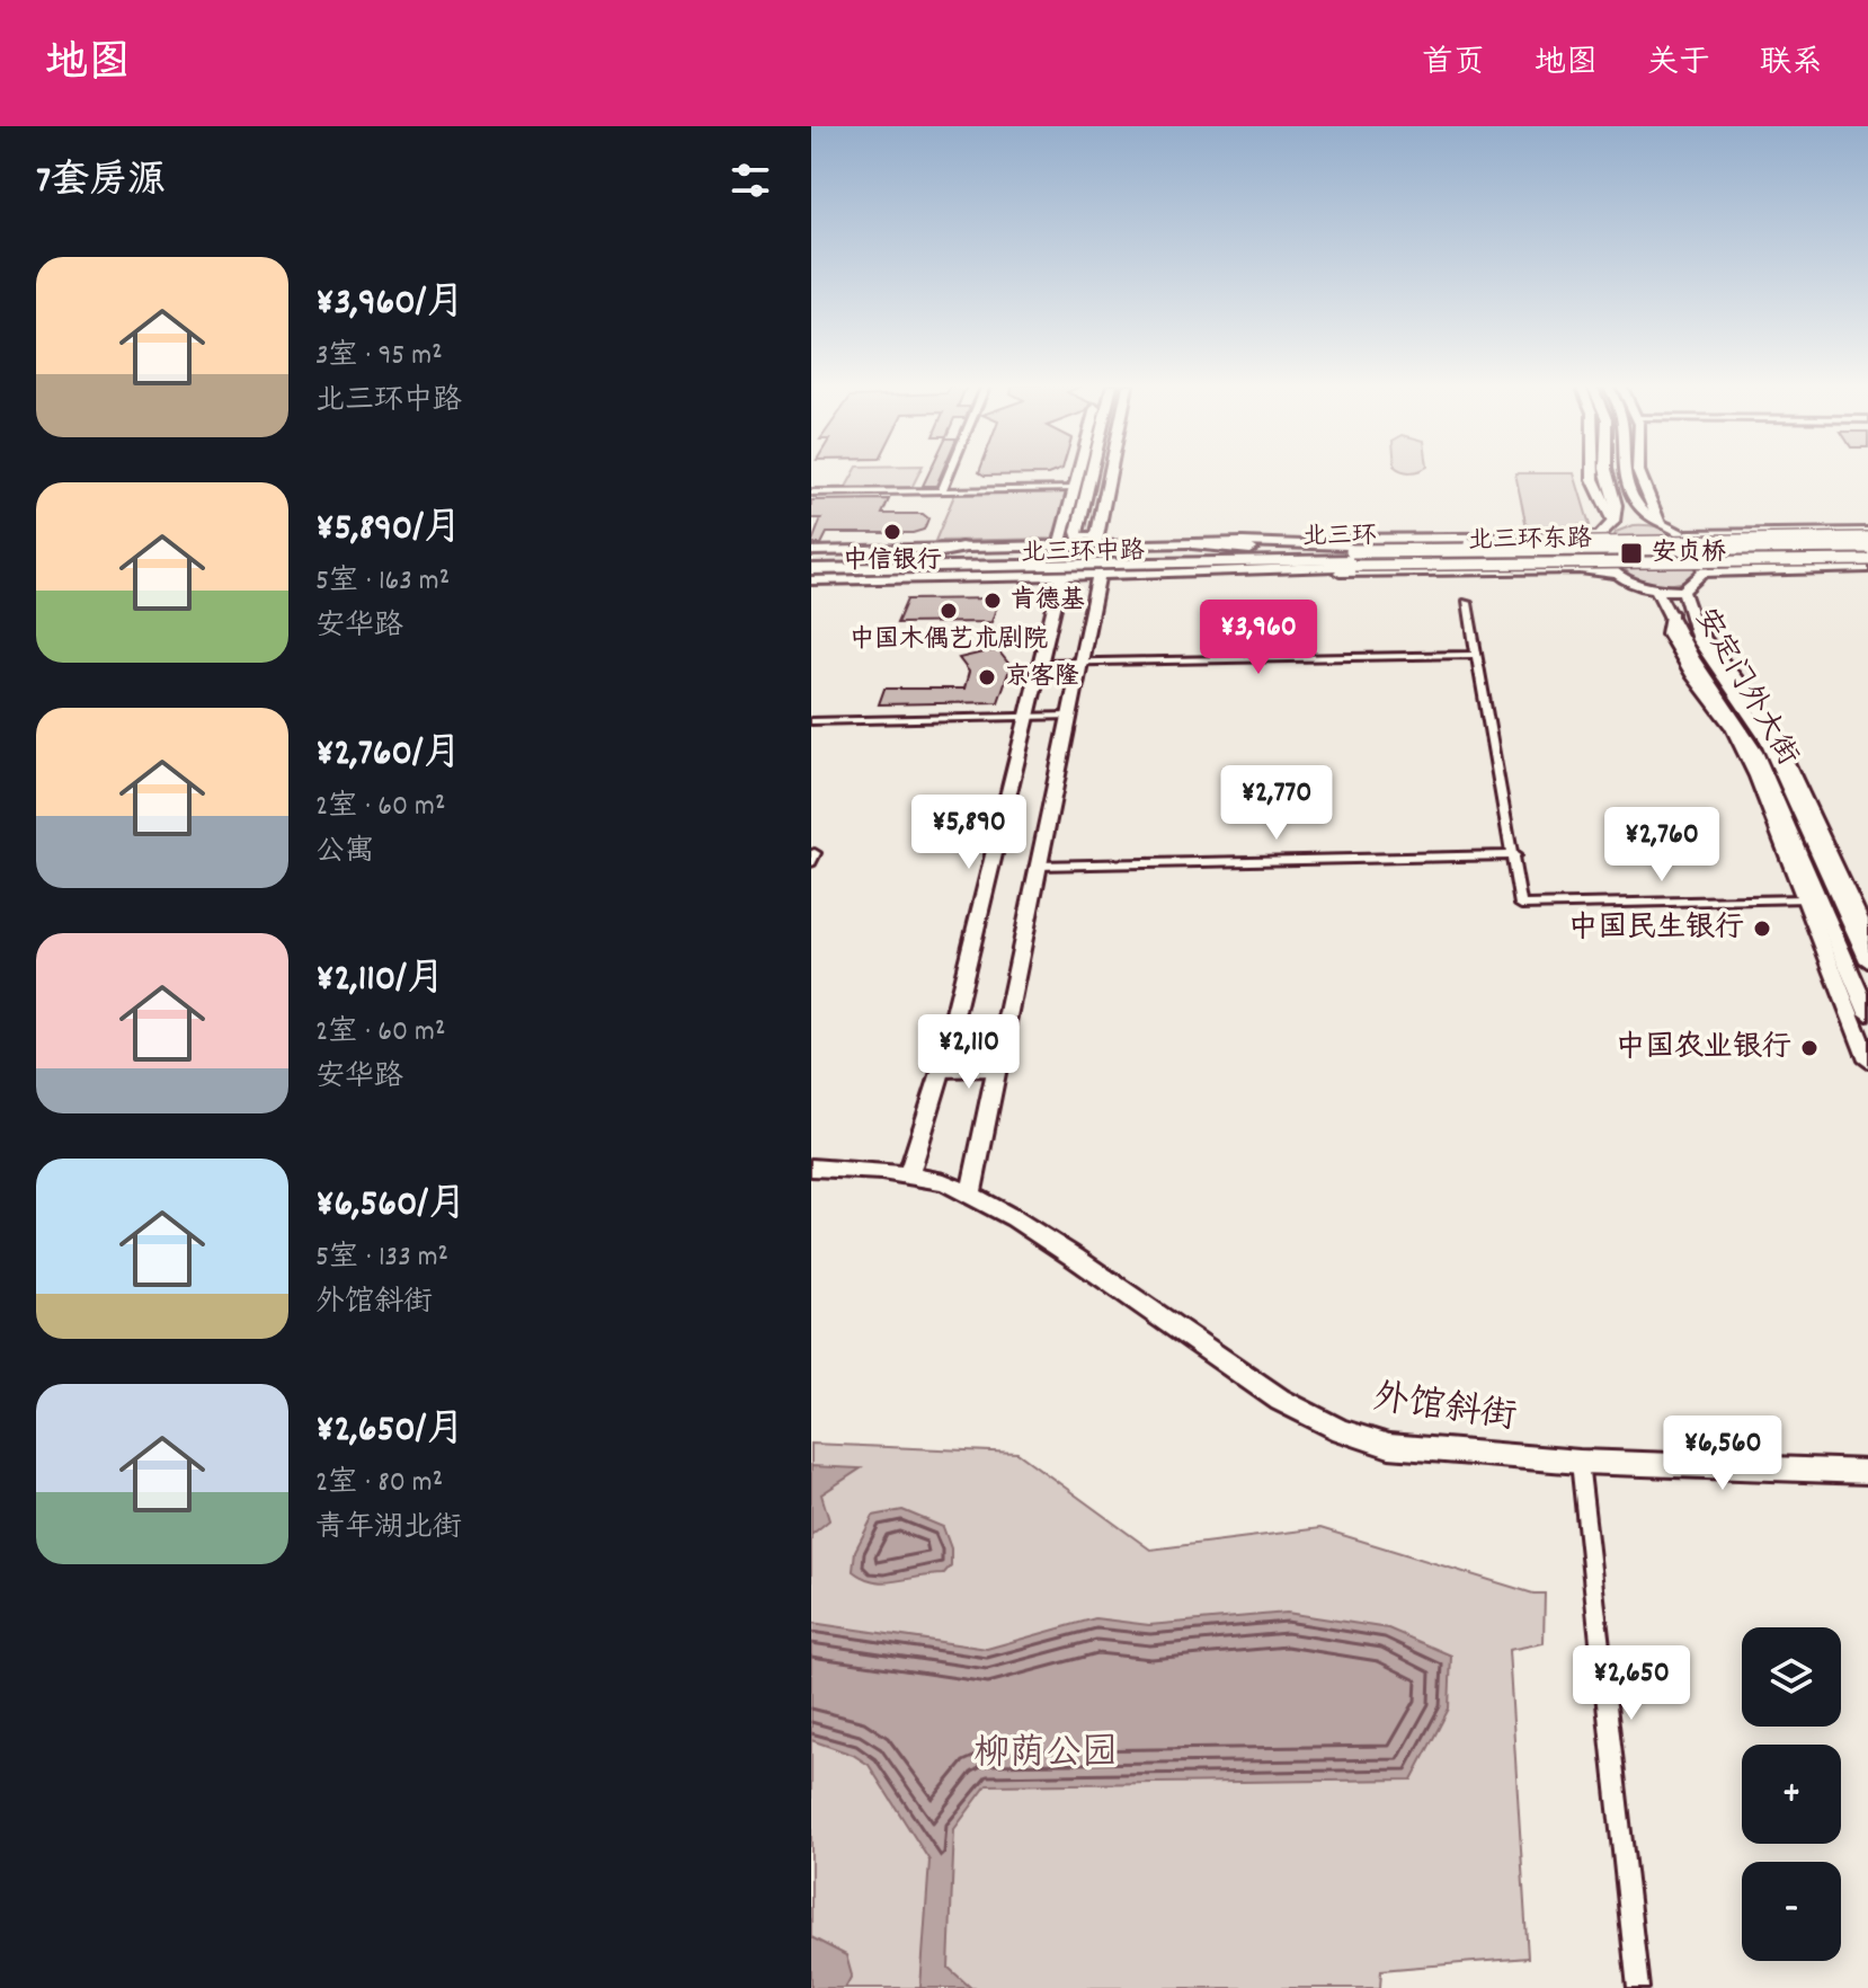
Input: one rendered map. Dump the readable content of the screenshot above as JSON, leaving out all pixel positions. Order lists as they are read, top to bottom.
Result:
{
  "streets": {
    "highway": ["北三环"],
    "street": [
      "北三环东路",
      "北三环中路",
      "安定门外大街",
      "外馆斜街"
    ]
  },
  "crossings": [
    ["北三环", "北三环东路"],
    ["北三环", "北三环中路"],
    ["北三环东路", "北三环中路"]
  ],
  "parks": ["柳荫公园"],
  "places": {
    "other": [
      "中信银行",
      "肯德基",
      "中国木偶艺术剧院",
      "京客隆",
      "中国民生银行",
      "中国农业银行"
    ],
    "transit": ["安贞桥"]
  },
  "page": {
    "header": "地图",
    "nav": [
      "首页",
      "地图",
      "关于",
      "联系"
    ],
    "heading": "7套房源",
    "list": [
      {
        "name": "¥3,960/月",
        "note": "3室 · 95 m² · 北三环中路"
      },
      {
        "name": "¥5,890/月",
        "note": "5室 · 163 m² · 安华路"
      },
      {
        "name": "¥2,760/月",
        "note": "2室 · 60 m² · 公寓"
      },
      {
        "name": "¥2,110/月",
        "note": "2室 · 60 m² · 安华路"
      },
      {
        "name": "¥6,560/月",
        "note": "5室 · 133 m² · 外馆斜街"
      },
      {
        "name": "¥2,650/月",
        "note": "2室 · 80 m² · 青年湖北街"
      }
    ],
    "price": [
      "¥3,960",
      "¥2,770",
      "¥5,890",
      "¥2,760",
      "¥2,110",
      "¥6,560",
      "¥2,650"
    ],
    "map_buttons": ["+", "−"]
  }
}
